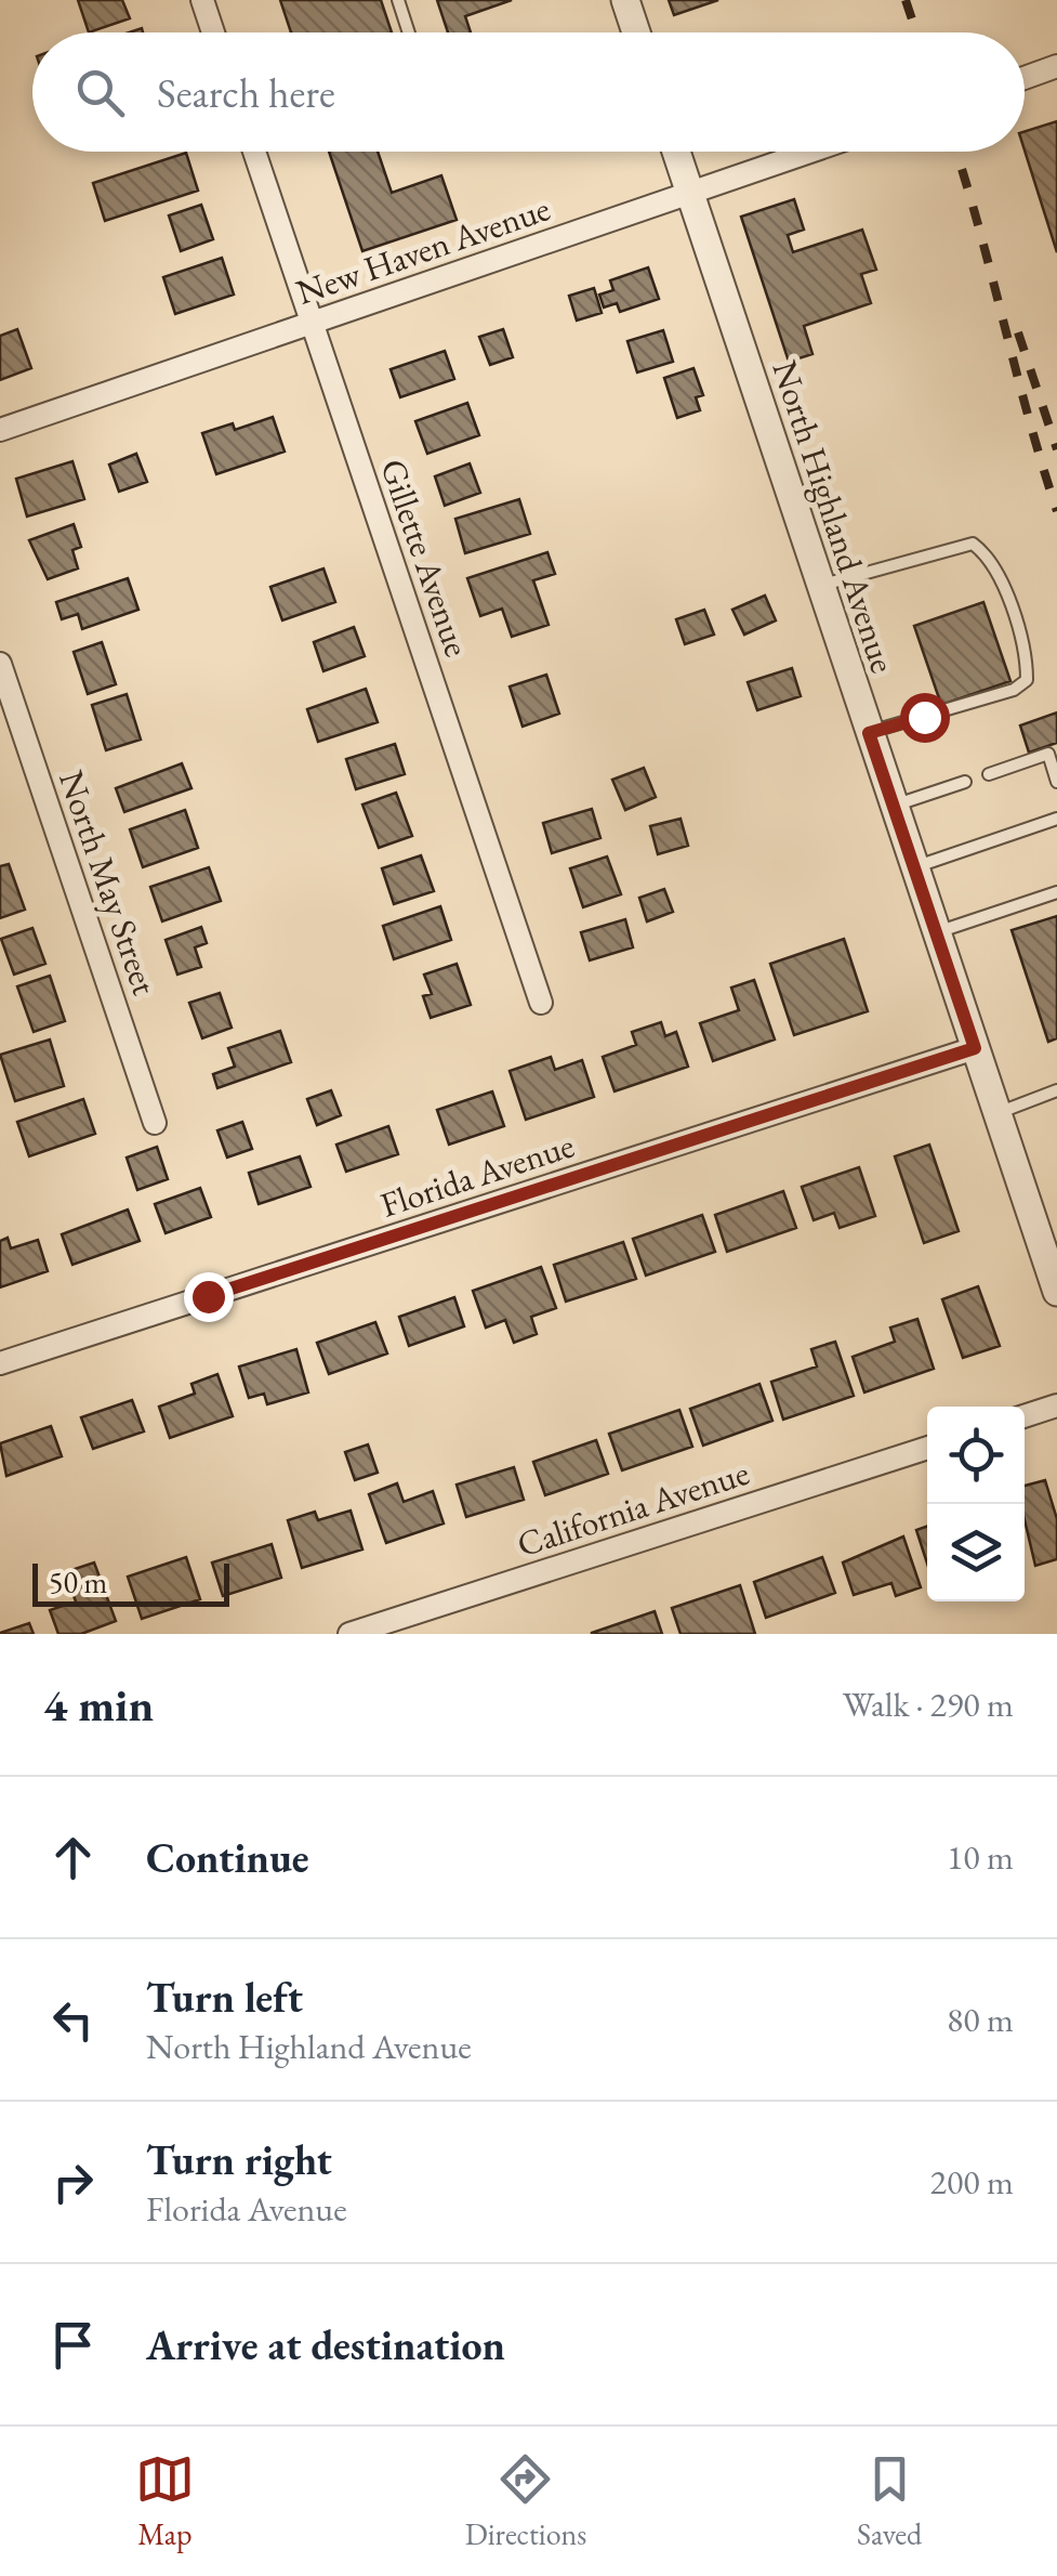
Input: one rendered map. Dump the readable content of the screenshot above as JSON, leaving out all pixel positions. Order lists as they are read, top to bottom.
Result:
{
  "streets": {
    "street": [
      "New Haven Avenue",
      "North Highland Avenue",
      "Gillette Avenue",
      "North May Street",
      "Florida Avenue",
      "California Avenue"
    ]
  },
  "crossings": [
    ["New Haven Avenue", "North Highland Avenue"],
    ["New Haven Avenue", "Gillette Avenue"],
    ["North Highland Avenue", "Florida Avenue"]
  ],
  "scale_bar": "50 m",
  "page": {
    "search": "Search here",
    "scale": "50 m",
    "heading": ["4 min", "Walk · 290 m"],
    "list": [
      ["Continue", "10 m"],
      ["Turn left", "North Highland Avenue", "80 m"],
      ["Turn right", "Florida Avenue", "200 m"],
      "Arrive at destination"
    ],
    "nav": ["Map", "Directions", "Saved"]
  }
}
